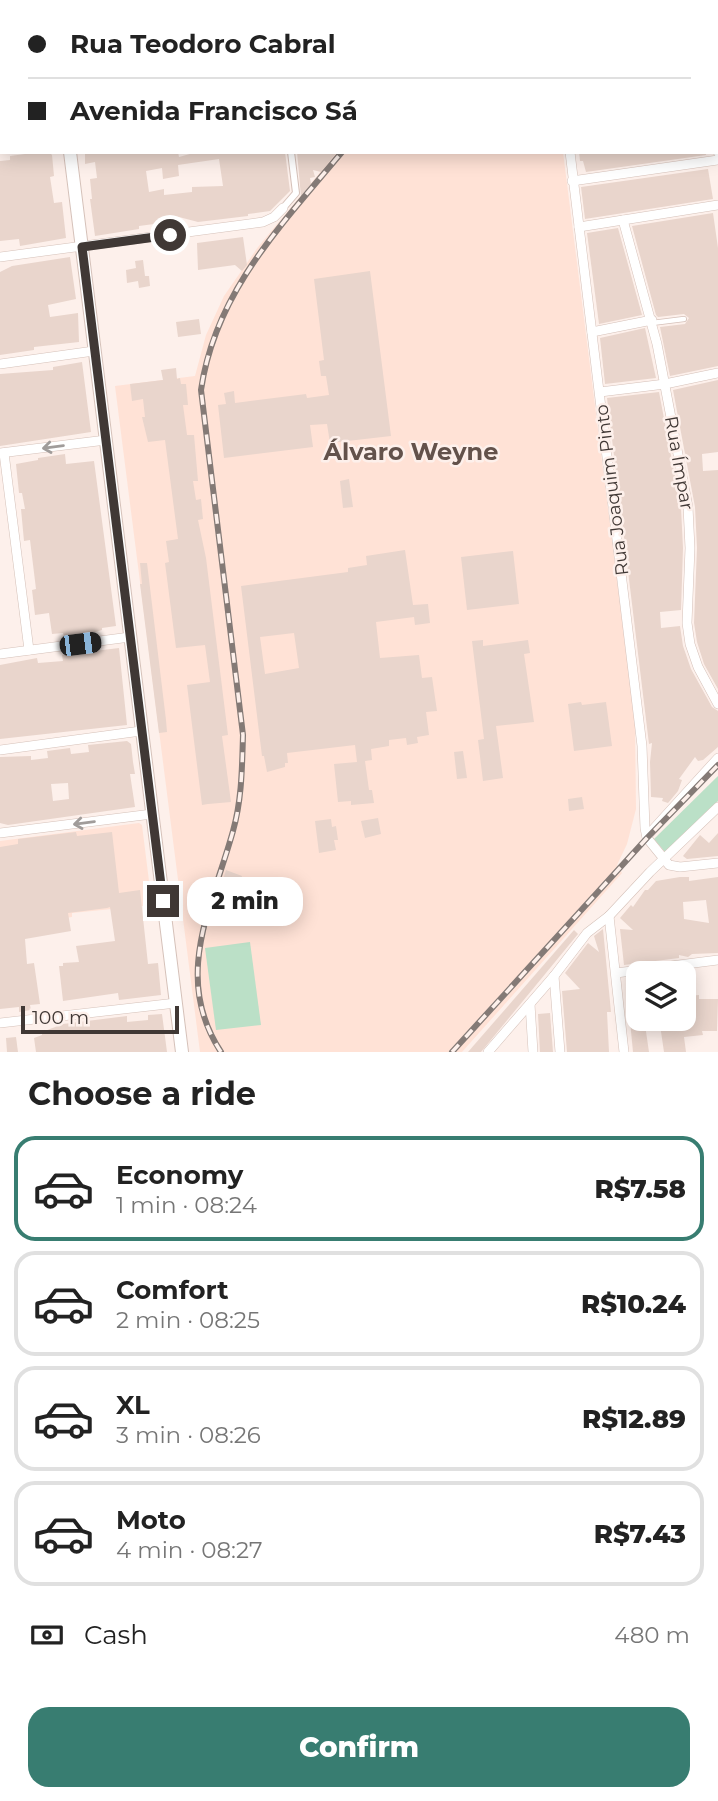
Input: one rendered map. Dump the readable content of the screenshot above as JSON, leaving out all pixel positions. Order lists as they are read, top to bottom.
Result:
{
  "streets": {
    "street": ["Rua Ímpar", "Rua Joaquim Pinto"]
  },
  "districts": ["Álvaro Weyne"],
  "scale_bar": "100 m",
  "page": {
    "banner": ["Rua Teodoro Cabral", "Avenida Francisco Sá"],
    "bubble": "2 min",
    "scale": "100 m",
    "heading": "Choose a ride",
    "list": [
      {
        "name": "Economy",
        "note": "1 min · 08:24",
        "value": "R$7.58"
      },
      {
        "name": "Comfort",
        "note": "2 min · 08:25",
        "value": "R$10.24"
      },
      {
        "name": "XL",
        "note": "3 min · 08:26",
        "value": "R$12.89"
      },
      {
        "name": "Moto",
        "note": "4 min · 08:27",
        "value": "R$7.43"
      }
    ],
    "pay": ["Cash", "480 m"],
    "buttons": "Confirm"
  }
}
